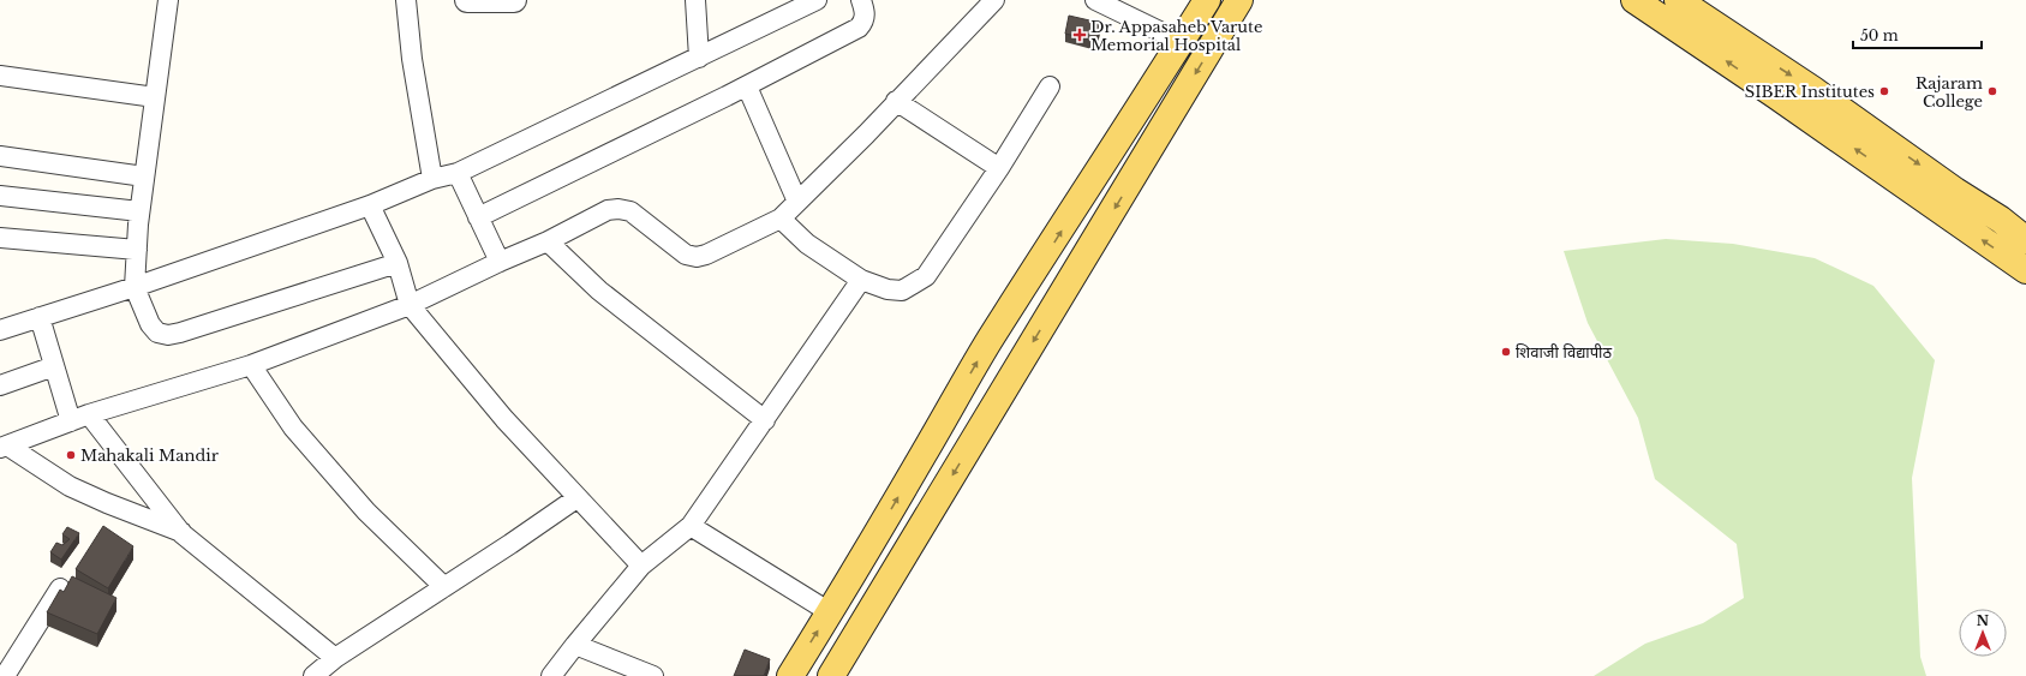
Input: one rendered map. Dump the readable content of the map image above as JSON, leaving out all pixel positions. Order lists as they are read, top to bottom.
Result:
{
  "places": {
    "health": ["Dr. Appasaheb Varute Memorial Hospital"],
    "other": [
      "SIBER Institutes",
      "Rajaram College",
      "शिवाजी विद्यापीठ",
      "Mahakali Mandir"
    ]
  },
  "scale_bar": "50 m",
  "north": "top"
}
